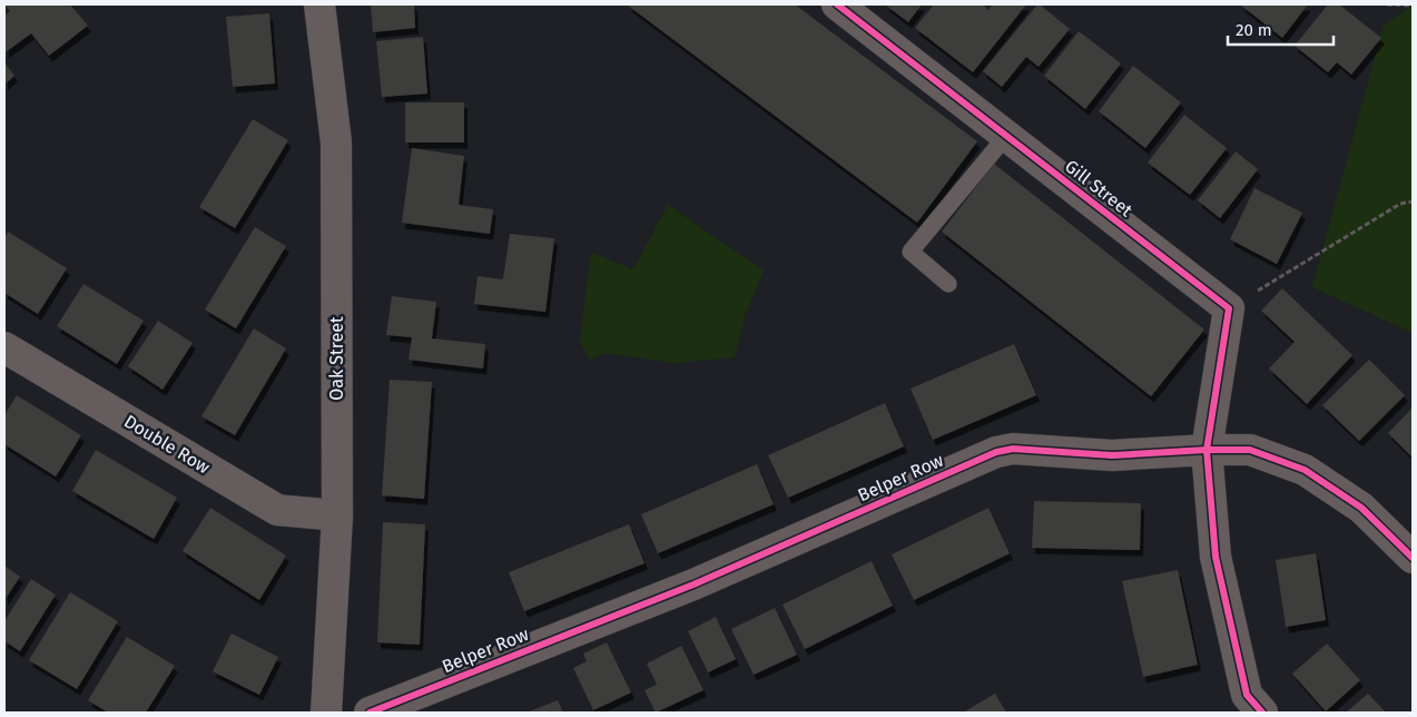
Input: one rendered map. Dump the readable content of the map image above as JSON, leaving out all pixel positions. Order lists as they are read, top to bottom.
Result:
{
  "streets": {
    "street": [
      "Gill Street",
      "Oak Street",
      "Double Row",
      "Belper Row"
    ]
  },
  "crossings": [
    ["Oak Street", "Double Row"]
  ],
  "scale_bar": "20 m"
}
